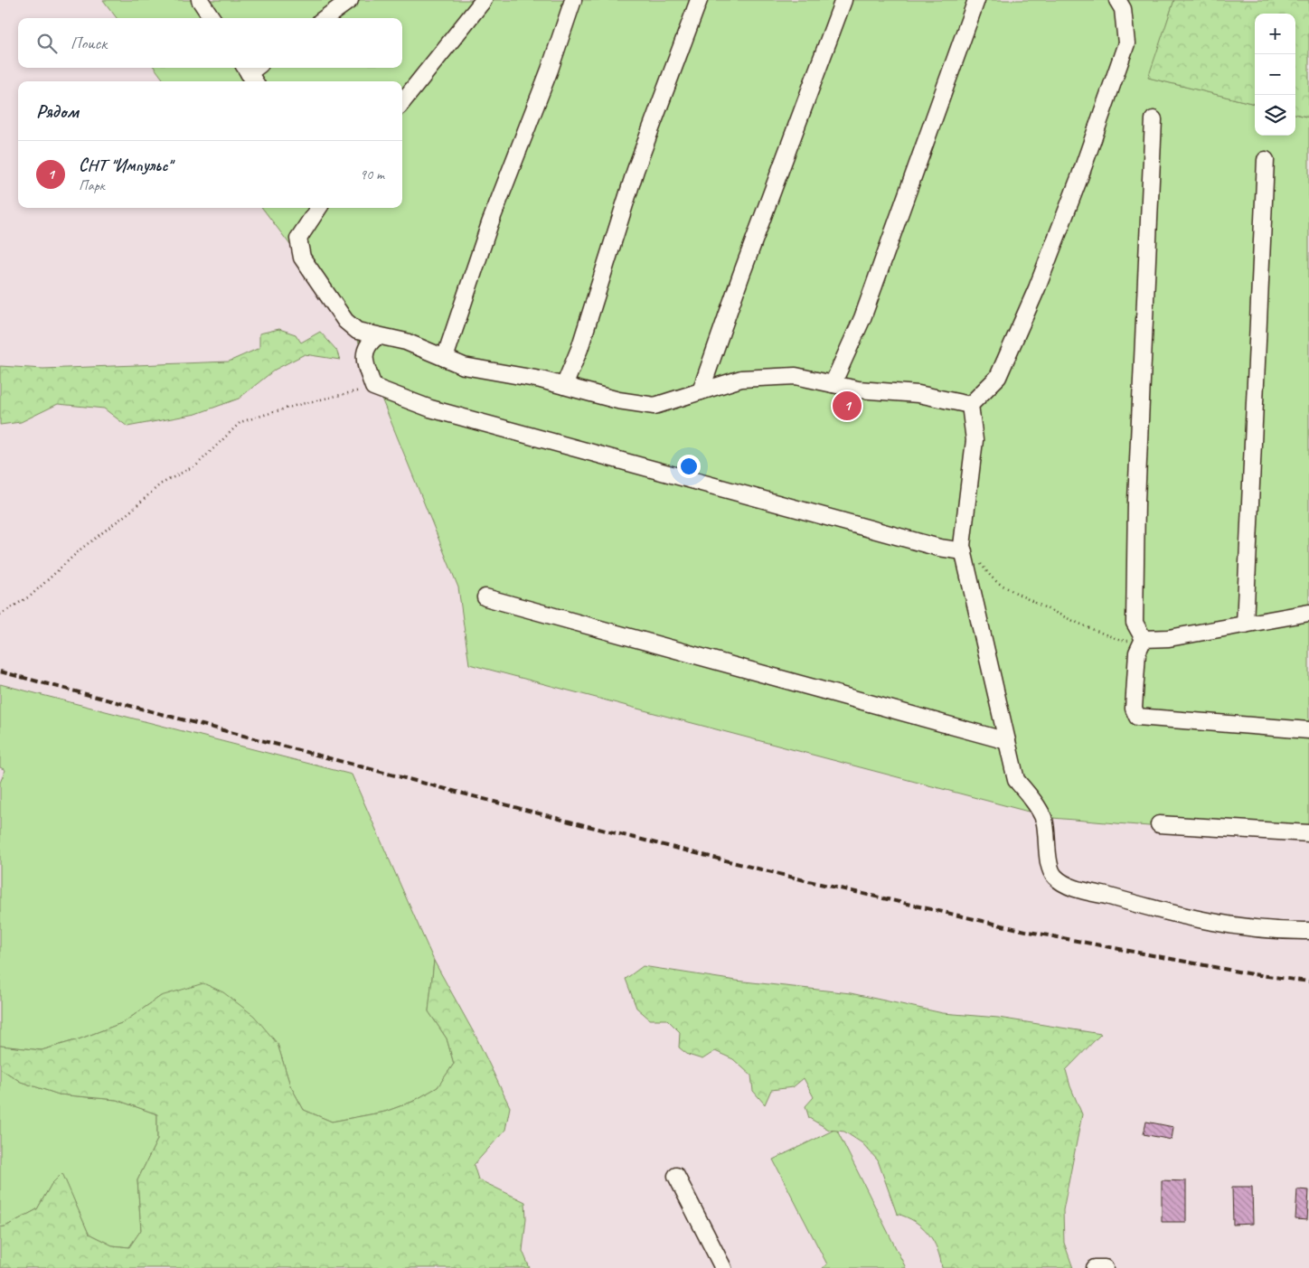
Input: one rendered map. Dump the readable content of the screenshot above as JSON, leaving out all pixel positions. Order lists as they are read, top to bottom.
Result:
{
  "page": {
    "map_buttons": ["+", "−"],
    "search": "Поиск",
    "heading": "Рядом",
    "list": [
      {
        "mark": "1",
        "name": "СНТ \"Импульс\"",
        "note": "Парк",
        "value": "90 m"
      }
    ],
    "pins": "1"
  }
}
